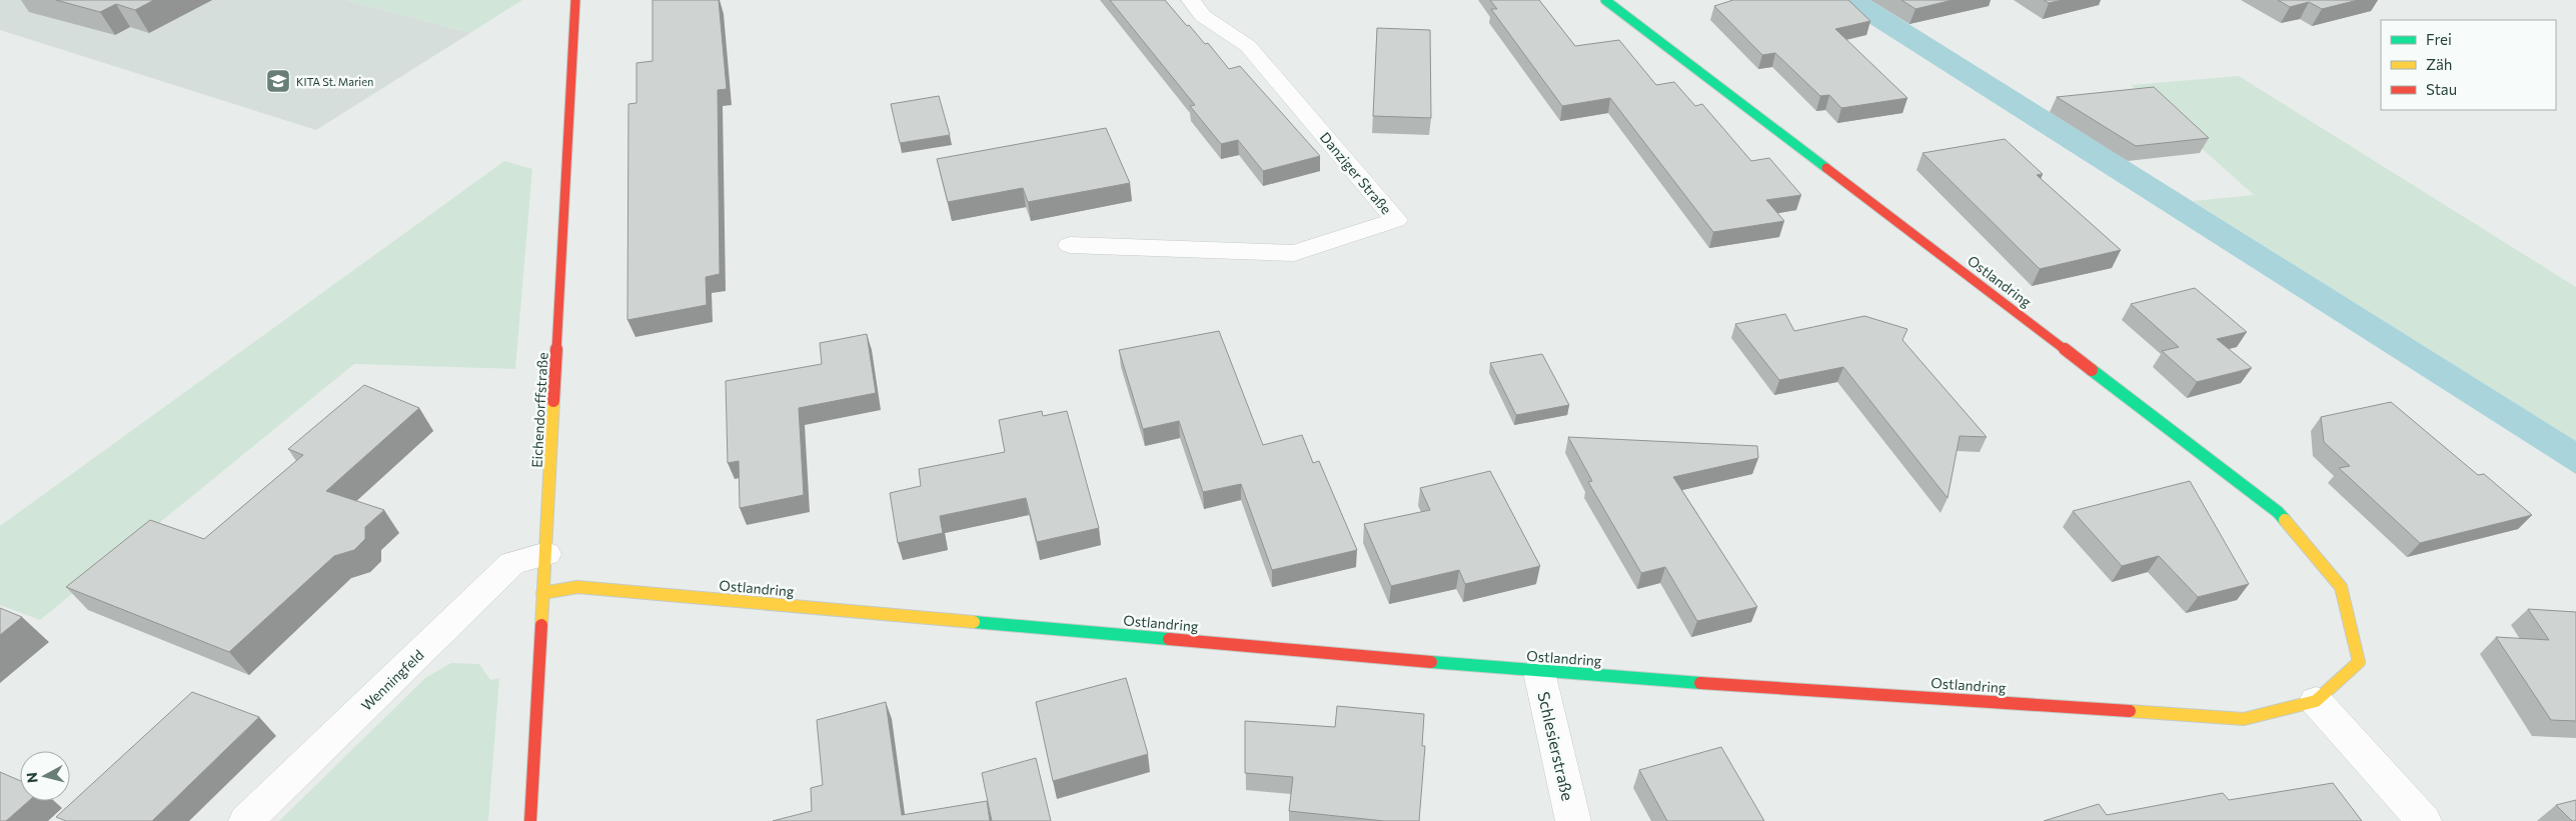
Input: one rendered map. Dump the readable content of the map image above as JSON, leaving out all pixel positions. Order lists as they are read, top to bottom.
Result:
{
  "streets": {
    "street": [
      "Danziger Straße",
      "Ostlandring",
      "Eichendorffstraße",
      "Wenningfeld",
      "Schlesierstraße"
    ]
  },
  "crossings": [
    ["Ostlandring", "Eichendorffstraße"],
    ["Ostlandring", "Schlesierstraße"],
    ["Eichendorffstraße", "Wenningfeld"]
  ],
  "places": {
    "school or university": ["KITA St. Marien"]
  },
  "legend": ["Frei", "Zäh", "Stau"],
  "north": "left"
}
